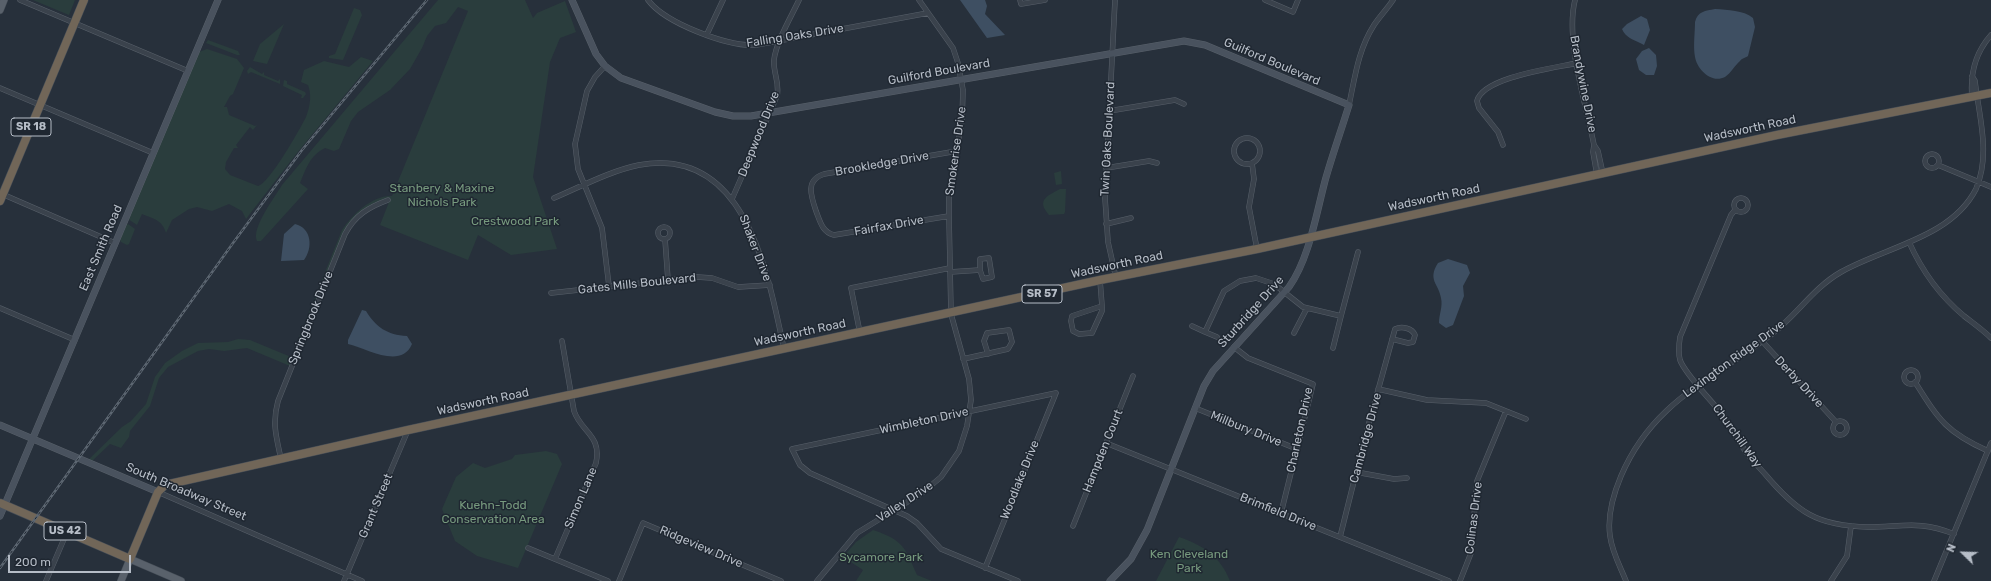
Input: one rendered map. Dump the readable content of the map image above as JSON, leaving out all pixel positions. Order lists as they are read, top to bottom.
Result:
{
  "streets": {
    "highway": [
      "SR 18",
      "Wadsworth Road",
      "SR 57",
      "US 42"
    ],
    "street": [
      "Falling Oaks Drive",
      "Guilford Boulevard",
      "Brandywine Drive",
      "Deepwood Drive",
      "Twin Oaks Boulevard",
      "Smokerise Drive",
      "Brookledge Drive",
      "Fairfax Drive",
      "East Smith Road",
      "Shaker Drive",
      "Gates Mills Boulevard",
      "Sturbridge Drive",
      "Springbrook Drive",
      "Lexington Ridge Drive",
      "Derby Drive",
      "Wimbleton Drive",
      "Millbury Drive",
      "Charleton Drive",
      "Churchill Way",
      "Cambridge Drive",
      "Hampden Court",
      "Woodlake Drive",
      "South Broadway Street",
      "Simon Lane",
      "Valley Drive",
      "Grant Street",
      "Brimfield Drive",
      "Colinas Drive",
      "Ridgeview Drive"
    ]
  },
  "crossings": [
    ["Falling Oaks Drive", "Deepwood Drive"],
    ["Falling Oaks Drive", "Smokerise Drive"],
    ["Guilford Boulevard", "Deepwood Drive"],
    ["Guilford Boulevard", "Twin Oaks Boulevard"],
    ["Guilford Boulevard", "Smokerise Drive"],
    ["Guilford Boulevard", "Sturbridge Drive"],
    ["Brandywine Drive", "Wadsworth Road"],
    ["Wadsworth Road", "Twin Oaks Boulevard"],
    ["Wadsworth Road", "Smokerise Drive"],
    ["Wadsworth Road", "Shaker Drive"],
    ["Wadsworth Road", "Sturbridge Drive"],
    ["Wadsworth Road", "Springbrook Drive"],
    ["Wadsworth Road", "Lexington Ridge Drive"],
    ["Wadsworth Road", "South Broadway Street"],
    ["Wadsworth Road", "Simon Lane"],
    ["Wadsworth Road", "Valley Drive"],
    ["Wadsworth Road", "Grant Street"],
    ["Deepwood Drive", "Shaker Drive"],
    ["Smokerise Drive", "Brookledge Drive"],
    ["Smokerise Drive", "Fairfax Drive"],
    ["Smokerise Drive", "Valley Drive"],
    ["Brookledge Drive", "Fairfax Drive"],
    ["East Smith Road", "South Broadway Street"],
    ["East Smith Road", "US 42"],
    ["Shaker Drive", "Gates Mills Boulevard"],
    ["Sturbridge Drive", "Millbury Drive"],
    ["Sturbridge Drive", "Charleton Drive"],
    ["Sturbridge Drive", "Brimfield Drive"],
    ["Lexington Ridge Drive", "Derby Drive"],
    ["Lexington Ridge Drive", "Churchill Way"],
    ["Wimbleton Drive", "Woodlake Drive"],
    ["Wimbleton Drive", "Valley Drive"],
    ["Millbury Drive", "Charleton Drive"],
    ["Charleton Drive", "Brimfield Drive"],
    ["Cambridge Drive", "Brimfield Drive"],
    ["Hampden Court", "Brimfield Drive"],
    ["South Broadway Street", "Grant Street"]
  ],
  "parks": [
    "Stanbery & Maxine Nichols Park",
    "Crestwood Park",
    "Kuehn-Todd Conservation Area",
    "Ken Cleveland Park",
    "Sycamore Park"
  ],
  "scale_bar": "200 m",
  "north": "top left"
}
